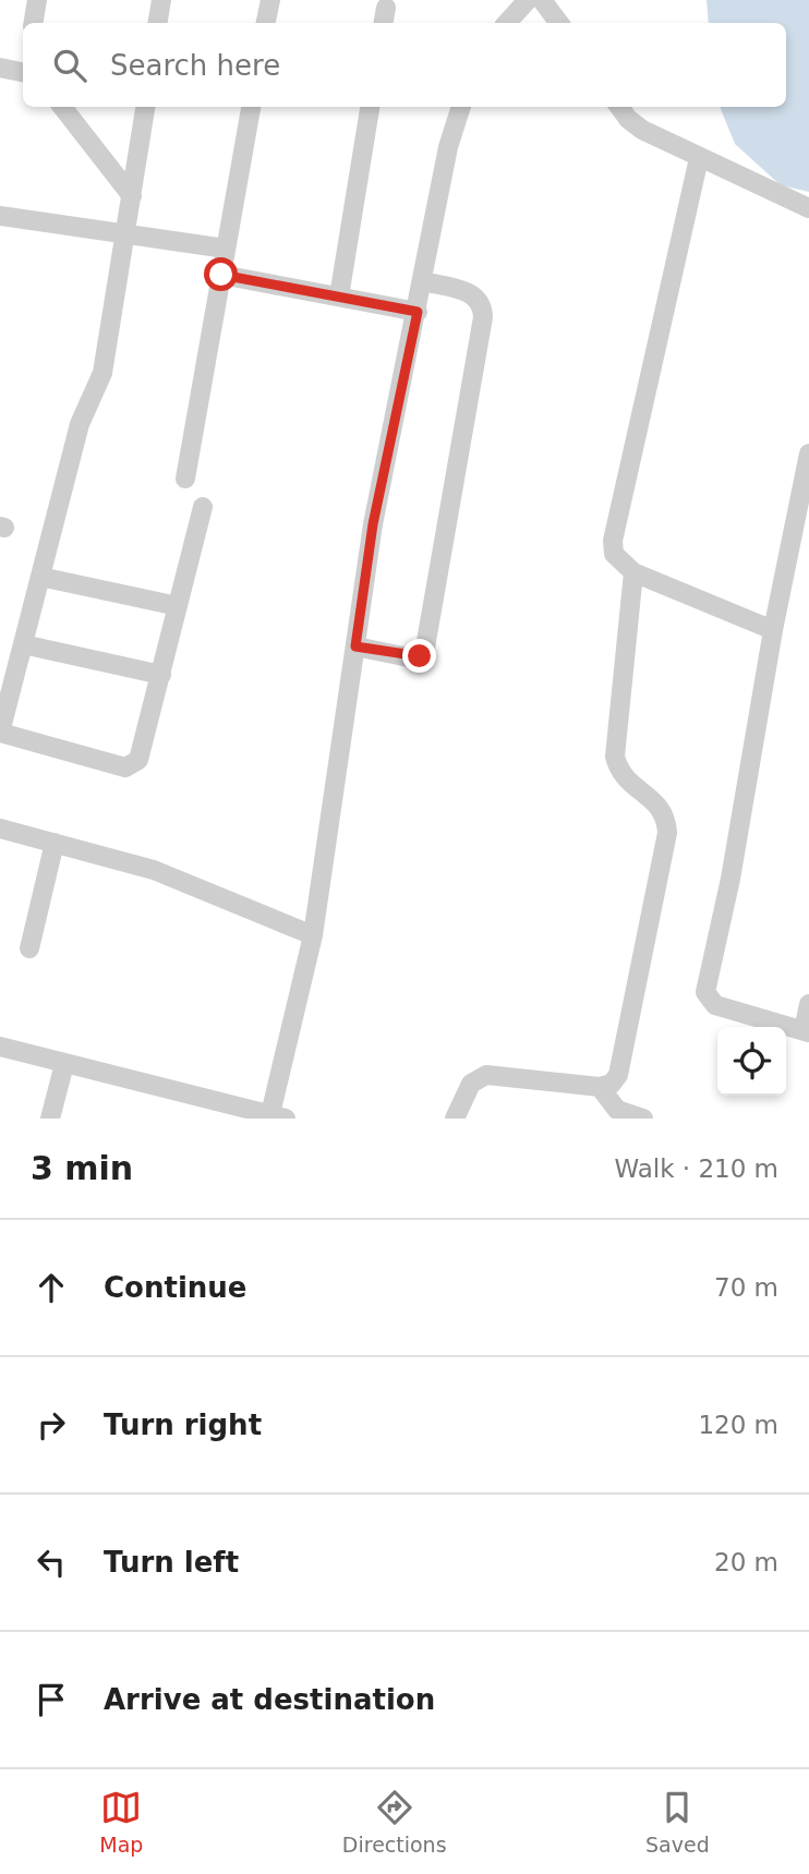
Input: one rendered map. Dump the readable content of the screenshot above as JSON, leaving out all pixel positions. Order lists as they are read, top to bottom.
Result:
{
  "page": {
    "search": "Search here",
    "heading": ["3 min", "Walk · 210 m"],
    "list": [
      ["Continue", "70 m"],
      ["Turn right", "120 m"],
      ["Turn left", "20 m"],
      "Arrive at destination"
    ],
    "nav": ["Map", "Directions", "Saved"]
  }
}
